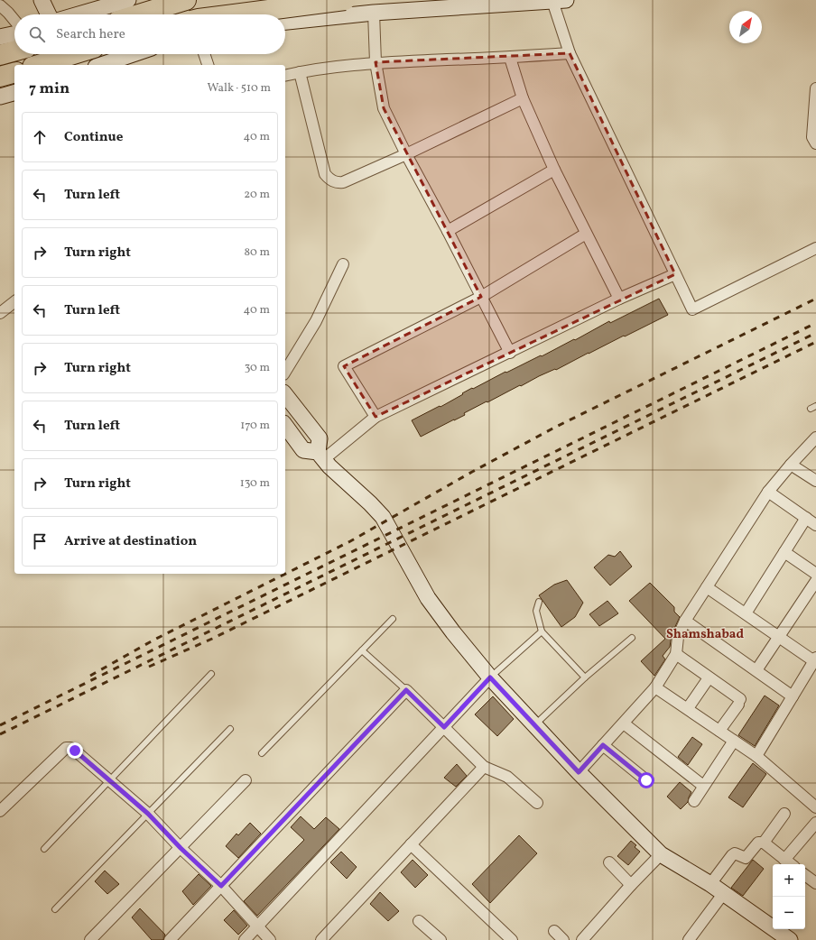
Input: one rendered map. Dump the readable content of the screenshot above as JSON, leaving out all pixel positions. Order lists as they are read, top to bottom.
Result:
{
  "districts": ["Shamshabad"],
  "north": "top right",
  "page": {
    "search": "Search here",
    "heading": ["7 min", "Walk · 510 m"],
    "list": [
      ["Continue", "40 m"],
      ["Turn left", "20 m"],
      ["Turn right", "80 m"],
      ["Turn left", "40 m"],
      ["Turn right", "30 m"],
      ["Turn left", "170 m"],
      ["Turn right", "130 m"],
      "Arrive at destination"
    ],
    "map_buttons": ["+", "−"]
  }
}
